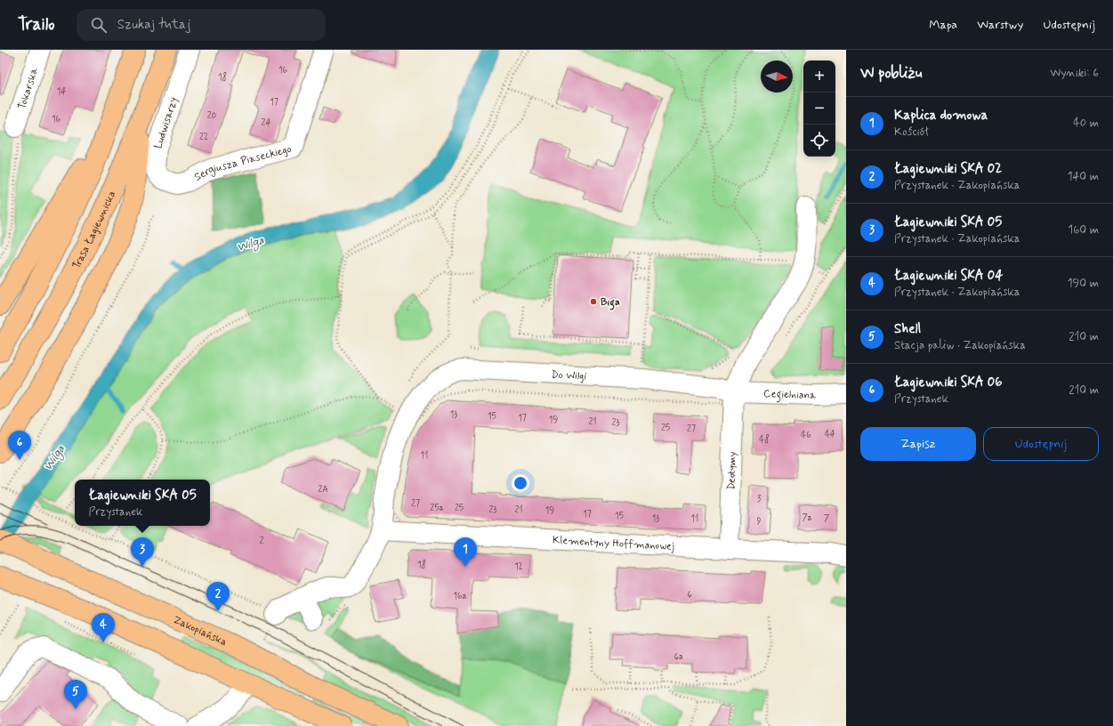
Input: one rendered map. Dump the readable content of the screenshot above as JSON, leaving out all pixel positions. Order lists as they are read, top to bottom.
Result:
{
  "streets": {
    "main road": ["Trasa Łagiewnicka", "Zakopiańska"],
    "street": [
      "Tokarska",
      "Ludwisarzy",
      "Sergiusza Piaseckiego",
      "Do Wilgi",
      "Cegielniana",
      "Deotymy",
      "Klementyny Hoffmanowej"
    ]
  },
  "crossings": [
    ["Ludwisarzy", "Sergiusza Piaseckiego"],
    ["Do Wilgi", "Cegielniana"],
    ["Do Wilgi", "Deotymy"],
    ["Do Wilgi", "Klementyny Hoffmanowej"],
    ["Cegielniana", "Deotymy"],
    ["Deotymy", "Klementyny Hoffmanowej"]
  ],
  "water": ["Wilga"],
  "places": ["Biga"],
  "house_numbers": [
    "16",
    "18",
    "14",
    "17",
    "20",
    "16",
    "24",
    "22",
    "13",
    "15",
    "17",
    "19",
    "21",
    "23",
    "25",
    "27",
    "44",
    "46",
    "48",
    "11",
    "2A",
    "3",
    "27",
    "25a",
    "25",
    "23",
    "21",
    "19",
    "17",
    "15",
    "7a",
    "13",
    "11",
    "7",
    "9",
    "2",
    "18",
    "12",
    "6",
    "16a",
    "6a"
  ],
  "north": "right",
  "page": {
    "header": "Trailo",
    "search": "Szukaj tutaj",
    "nav": ["Mapa", "Warstwy", "Udostępnij"],
    "heading": ["W pobliżu", "Wyniki: 6"],
    "map_buttons": ["+", "−"],
    "list": [
      {
        "mark": "1",
        "name": "Kaplica domowa",
        "note": "Kościół",
        "value": "40 m"
      },
      {
        "mark": "2",
        "name": "Łagiewniki SKA 02",
        "note": "Przystanek · Zakopiańska",
        "value": "140 m"
      },
      {
        "mark": "3",
        "name": "Łagiewniki SKA 05",
        "note": "Przystanek · Zakopiańska",
        "value": "160 m"
      },
      {
        "mark": "4",
        "name": "Łagiewniki SKA 04",
        "note": "Przystanek · Zakopiańska",
        "value": "190 m"
      },
      {
        "mark": "5",
        "name": "Shell",
        "note": "Stacja paliw · Zakopiańska",
        "value": "210 m"
      },
      {
        "mark": "6",
        "name": "Łagiewniki SKA 06",
        "note": "Przystanek",
        "value": "210 m"
      }
    ],
    "buttons": ["Zapisz", "Udostępnij"],
    "pins": [
      "6",
      "1",
      "3",
      "2",
      "4",
      "5"
    ],
    "popup": ["Łagiewniki SKA 05", "Przystanek"]
  }
}
